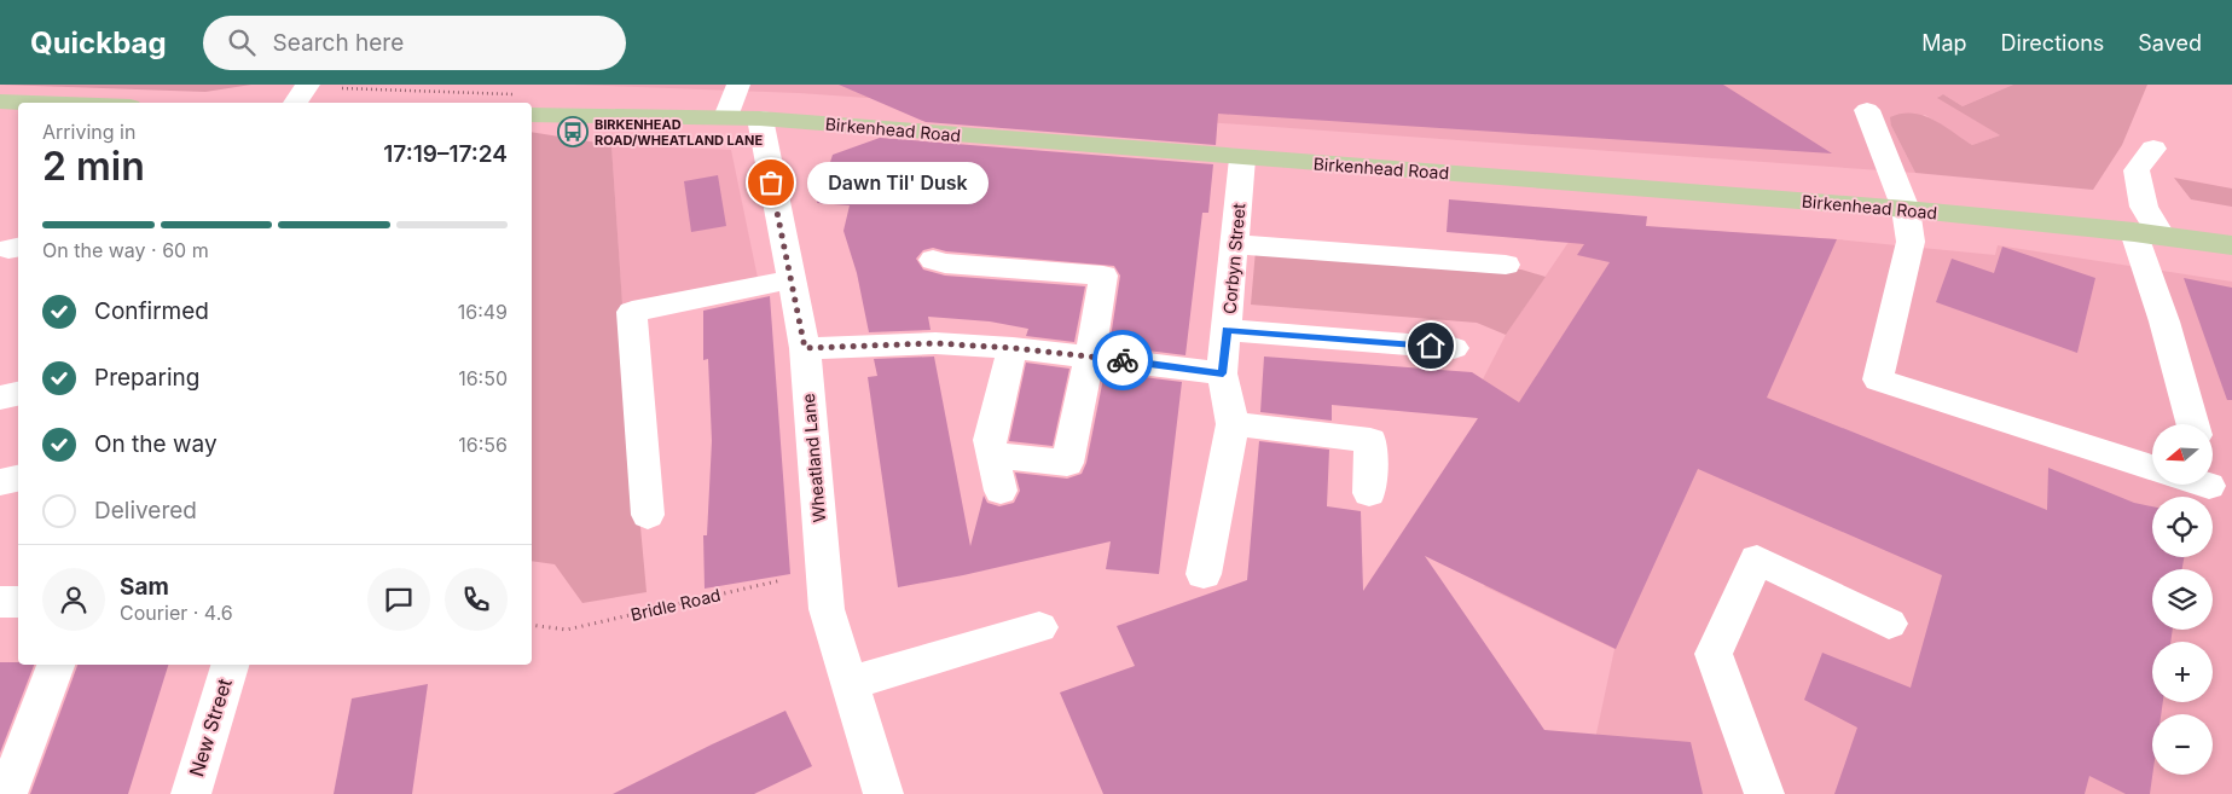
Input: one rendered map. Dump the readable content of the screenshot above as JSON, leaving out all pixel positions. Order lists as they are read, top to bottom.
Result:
{
  "streets": {
    "main road": ["Birkenhead Road"],
    "street": ["Corbyn Street", "Wheatland Lane", "New Street"],
    "path": ["Bridle Road"]
  },
  "crossings": [
    ["Birkenhead Road", "Corbyn Street"],
    ["Birkenhead Road", "Wheatland Lane"],
    ["Wheatland Lane", "Bridle Road"]
  ],
  "places": {
    "bus stop": ["BIRKENHEAD ROAD/WHEATLAND LANE"],
    "other": ["Dawn Til' Dusk"]
  },
  "north": "left",
  "page": {
    "header": "Quickbag",
    "search": "Search here",
    "nav": ["Map", "Directions", "Saved"],
    "heading": ["2 min", "Arriving in", "17:19–17:24"],
    "panel": ["Sam", "Courier · 4.6"],
    "bubble": "Dawn Til' Dusk",
    "bar": "On the way · 60 m",
    "list": [
      ["Confirmed", "16:49"],
      ["Preparing", "16:50"],
      ["On the way", "16:56"],
      "Delivered"
    ],
    "map_buttons": ["+", "−"]
  }
}
